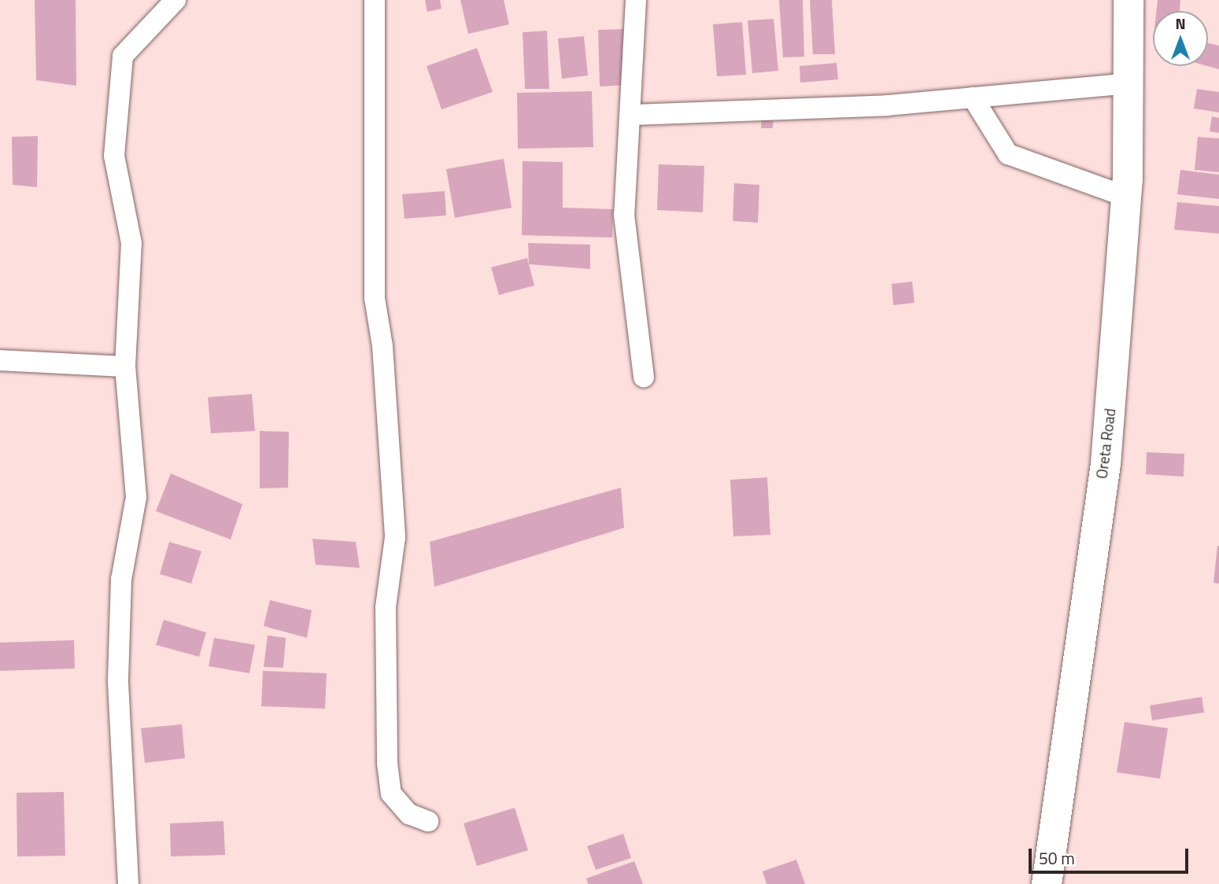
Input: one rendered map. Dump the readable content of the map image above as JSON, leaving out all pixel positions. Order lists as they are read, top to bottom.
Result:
{
  "streets": {
    "street": ["Oreta Road"]
  },
  "scale_bar": "50 m",
  "north": "top"
}
